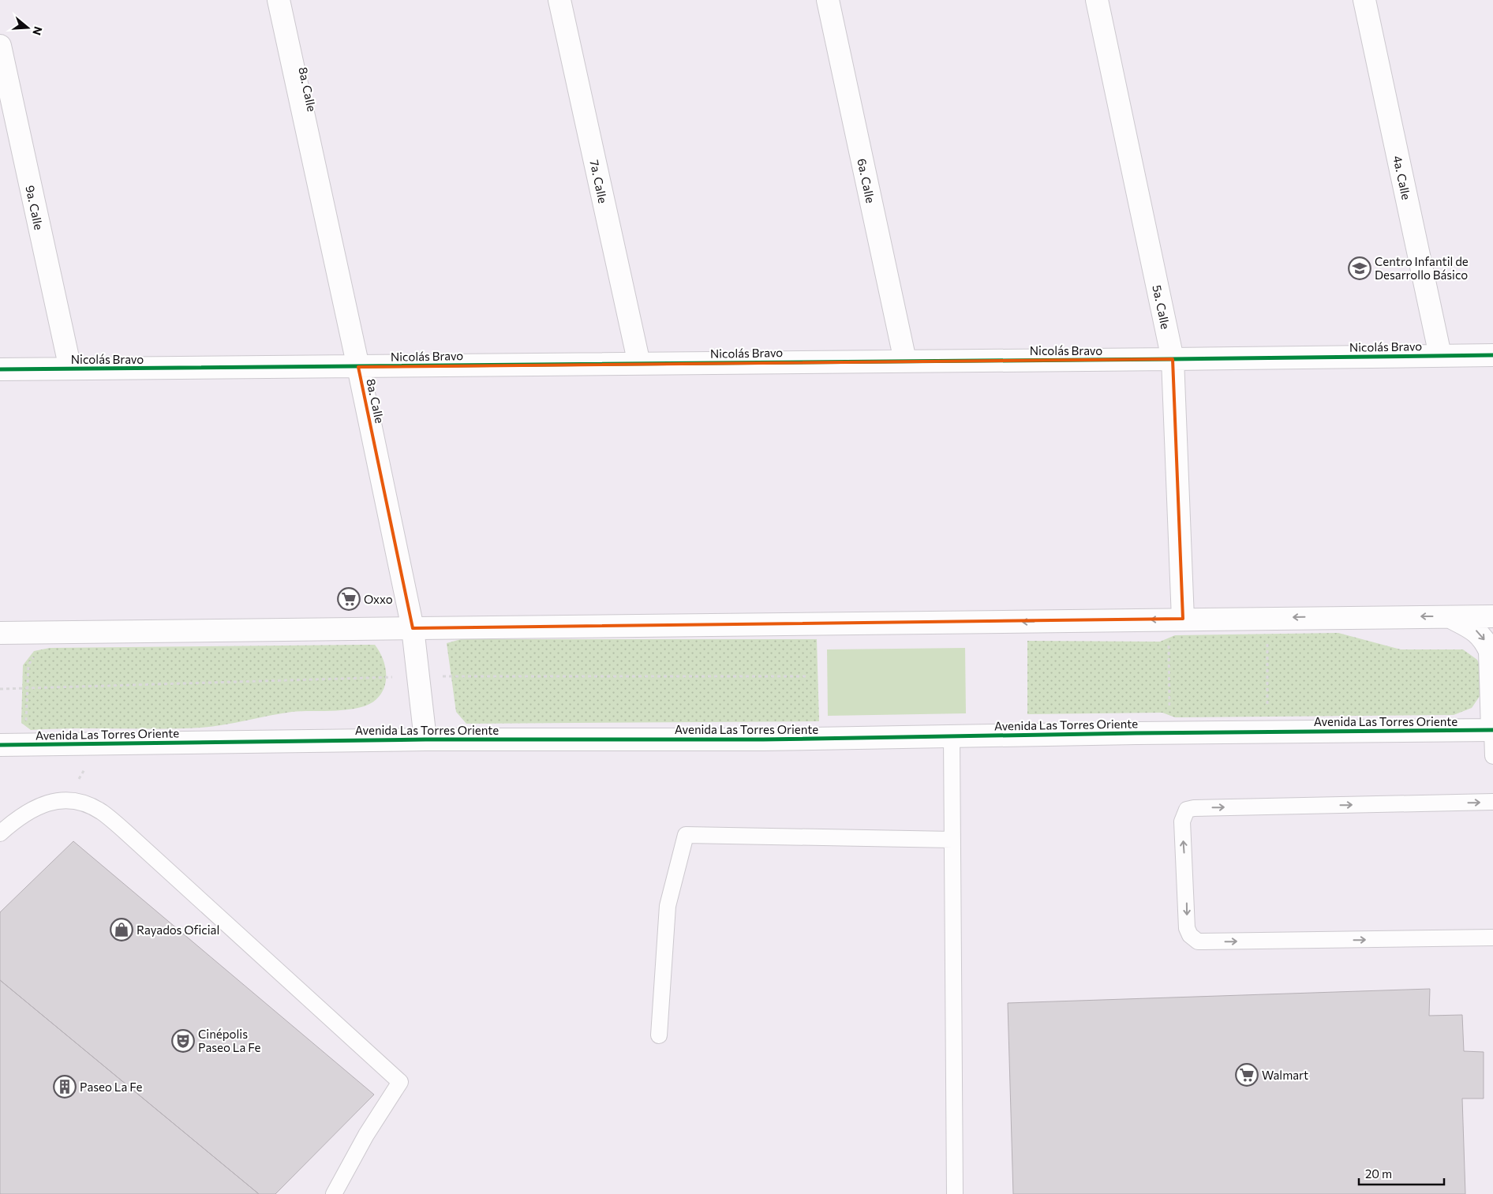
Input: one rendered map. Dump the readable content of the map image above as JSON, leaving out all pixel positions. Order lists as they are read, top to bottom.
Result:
{
  "streets": {
    "street": [
      "8a. Calle",
      "4a. Calle",
      "6a. Calle",
      "7a. Calle",
      "9a. Calle",
      "5a. Calle",
      "Nicolás Bravo",
      "Avenida Las Torres Oriente"
    ]
  },
  "crossings": [
    ["8a. Calle", "Nicolás Bravo"],
    ["8a. Calle", "Avenida Las Torres Oriente"],
    ["4a. Calle", "Nicolás Bravo"],
    ["6a. Calle", "Nicolás Bravo"],
    ["7a. Calle", "Nicolás Bravo"],
    ["9a. Calle", "Nicolás Bravo"],
    ["5a. Calle", "Nicolás Bravo"]
  ],
  "places": {
    "school or university": ["Centro Infantil de Desarrollo Básico"],
    "supermarket": ["Oxxo", "Walmart"],
    "shop": ["Rayados Oficial"],
    "theatre": ["Cinépolis Paseo La Fe"],
    "building": ["Paseo La Fe"]
  },
  "scale_bar": "20 m",
  "north": "right"
}
